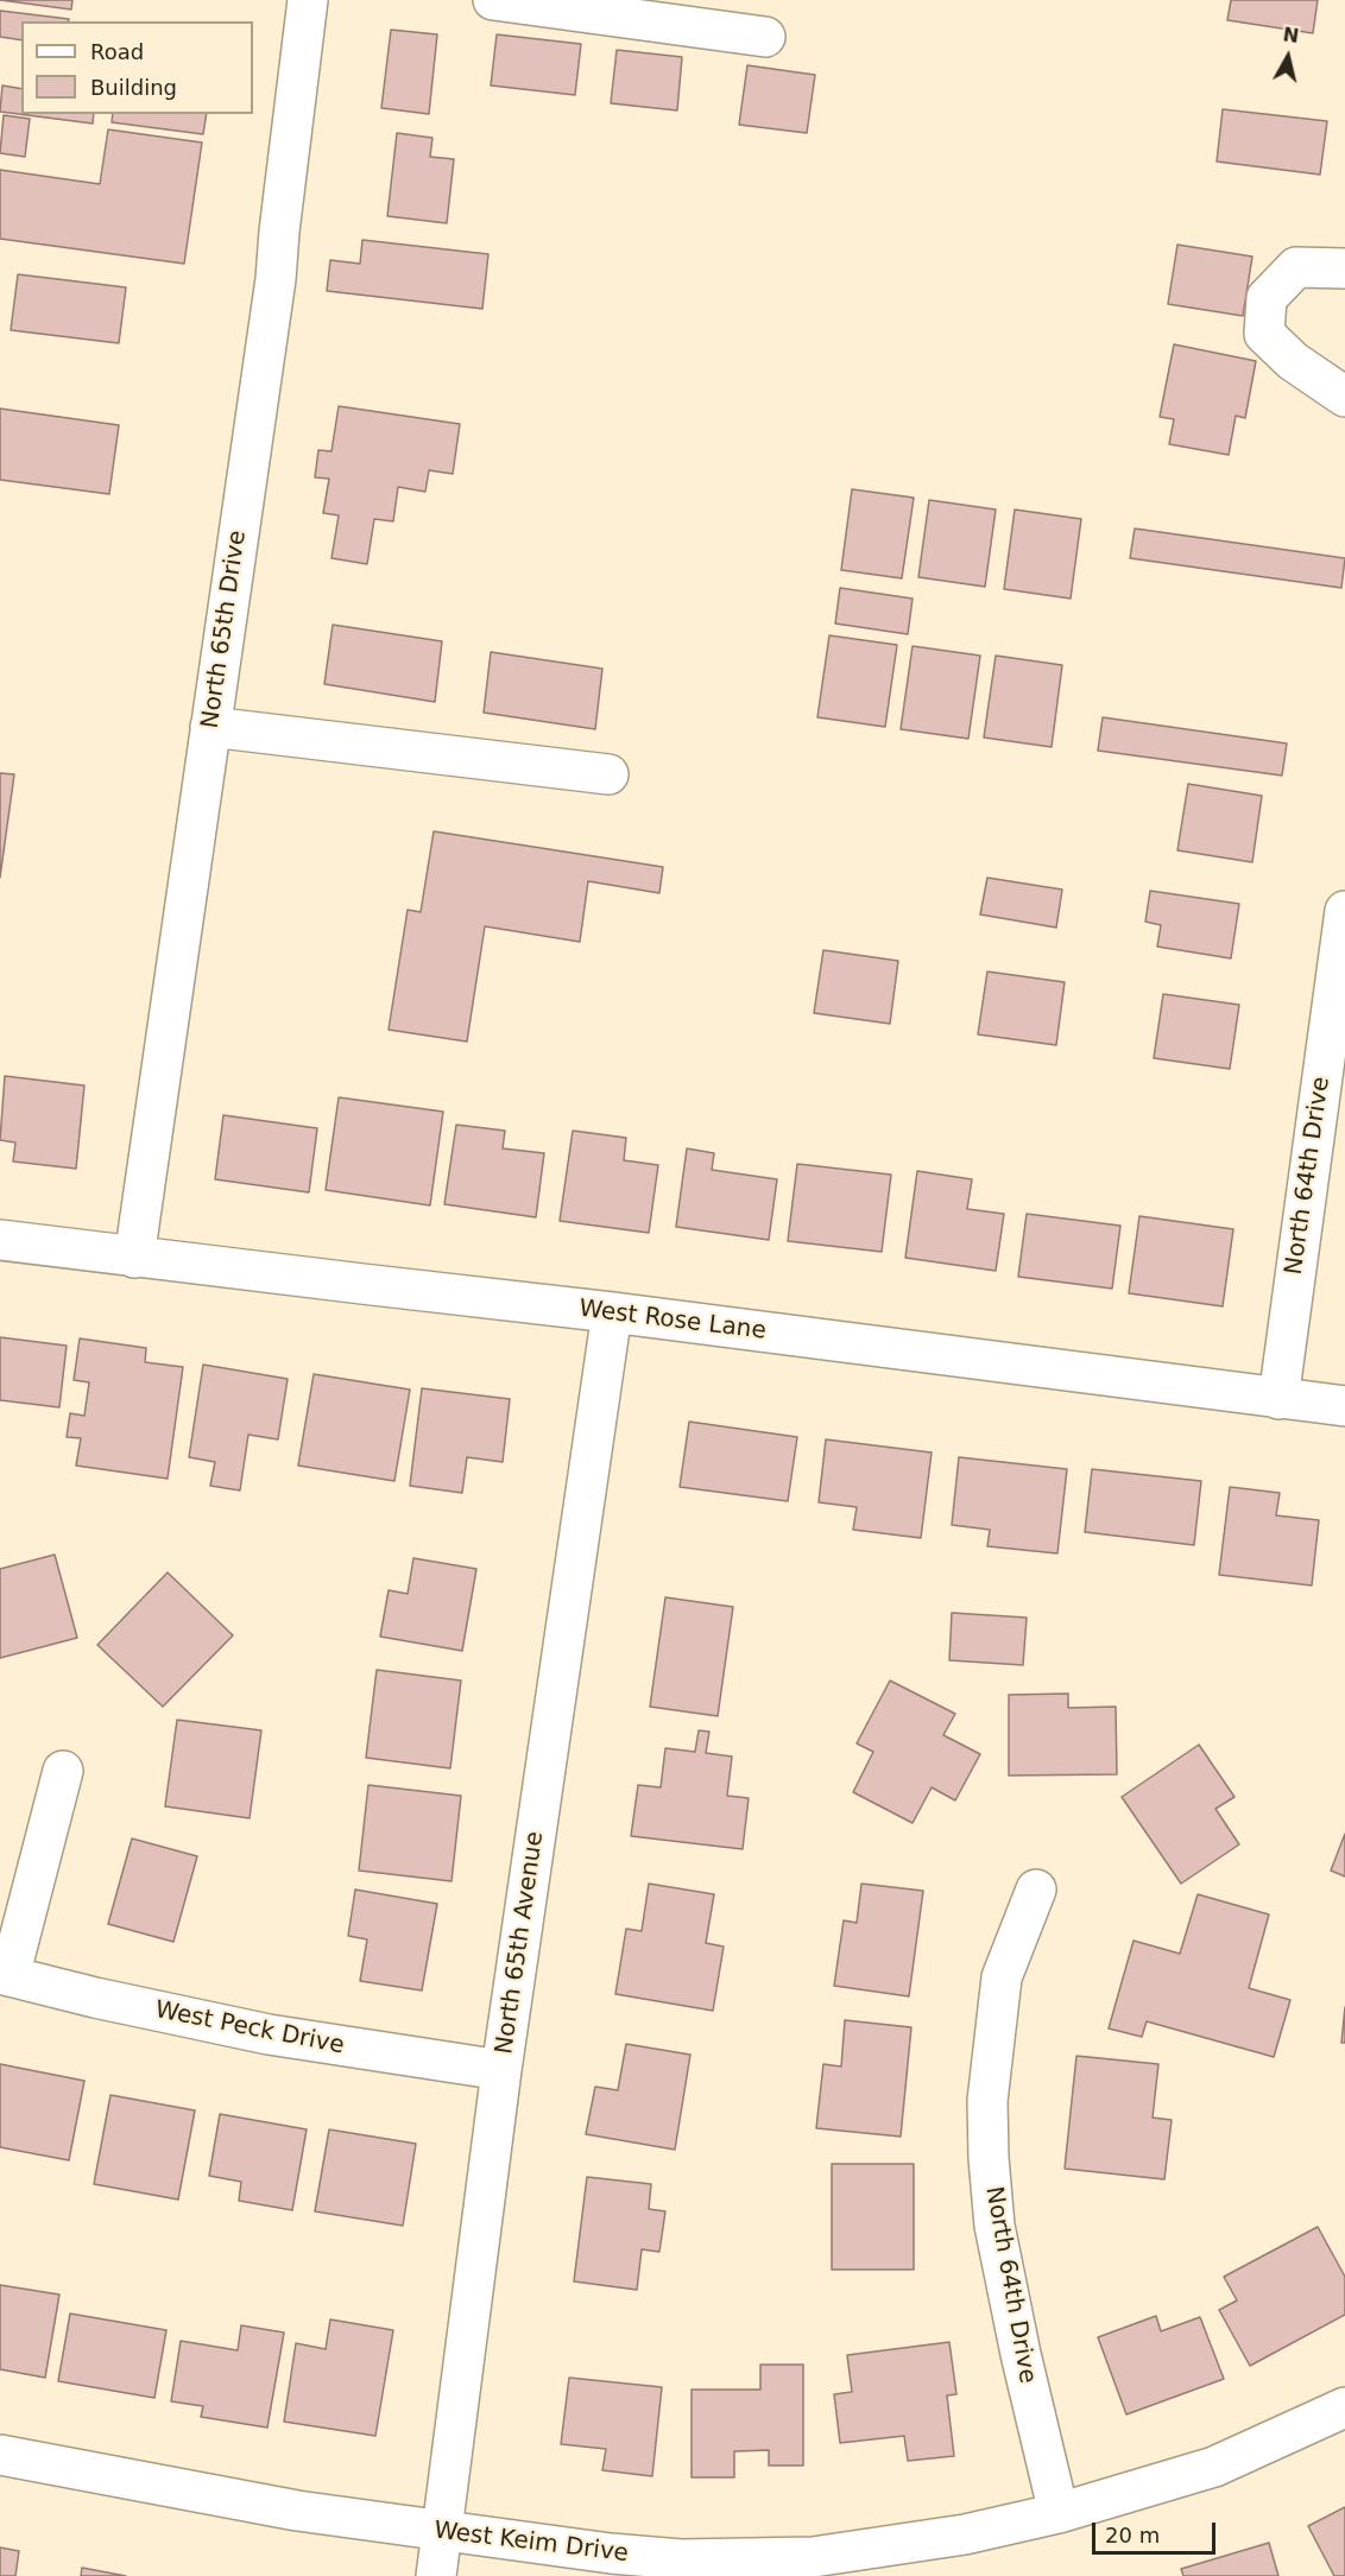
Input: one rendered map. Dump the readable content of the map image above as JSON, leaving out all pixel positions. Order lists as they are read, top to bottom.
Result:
{
  "streets": {
    "street": [
      "North 65th Drive",
      "North 64th Drive",
      "West Rose Lane",
      "North 65th Avenue",
      "West Peck Drive",
      "West Keim Drive"
    ]
  },
  "crossings": [
    ["North 65th Drive", "West Rose Lane"],
    ["North 64th Drive", "West Rose Lane"],
    ["North 64th Drive", "West Keim Drive"],
    ["West Rose Lane", "North 65th Avenue"],
    ["North 65th Avenue", "West Peck Drive"],
    ["North 65th Avenue", "West Keim Drive"]
  ],
  "legend": ["Road", "Building"],
  "scale_bar": "20 m",
  "north": "top"
}
